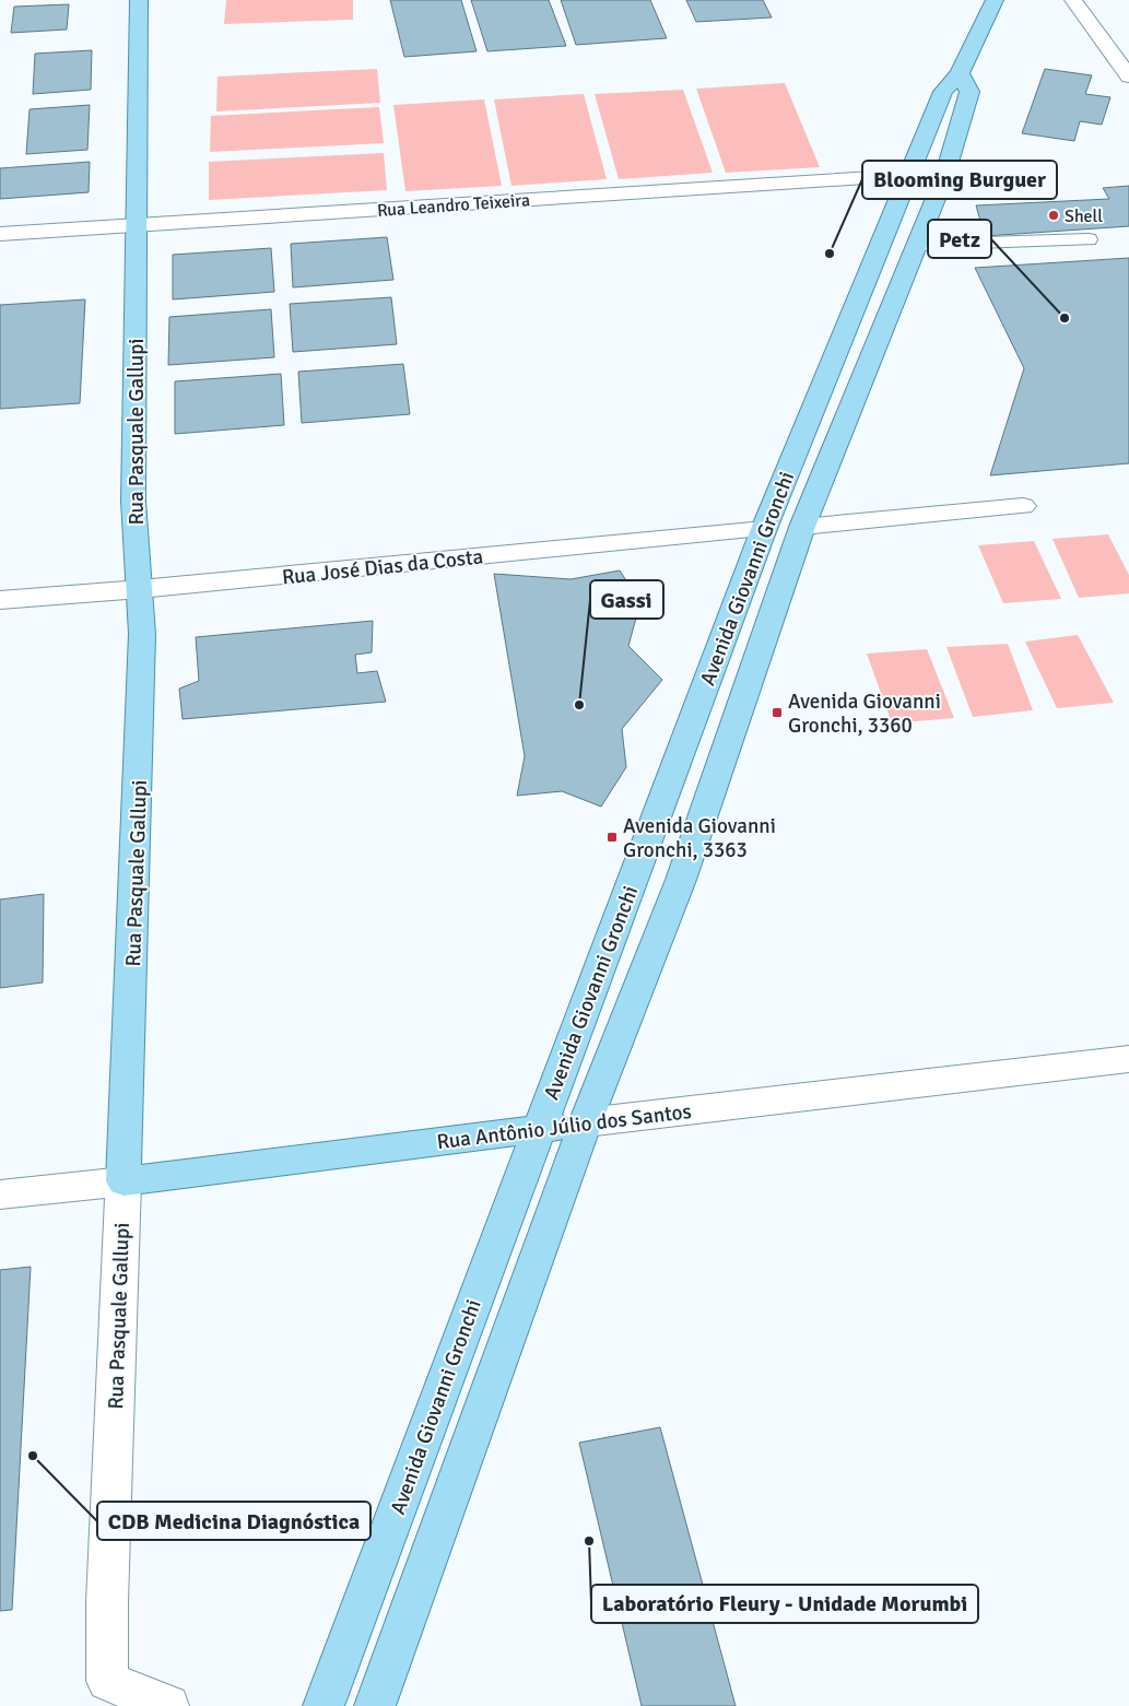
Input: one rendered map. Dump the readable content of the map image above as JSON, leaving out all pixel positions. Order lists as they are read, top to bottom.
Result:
{
  "streets": {
    "main road": ["Rua Pasquale Gallupi", "Avenida Giovanni Gronchi", "Rua Antônio Júlio dos Santos"],
    "street": ["Rua Leandro Teixeira", "Rua José Dias da Costa"]
  },
  "crossings": [
    ["Rua Leandro Teixeira", "Rua Pasquale Gallupi"],
    ["Rua Leandro Teixeira", "Avenida Giovanni Gronchi"],
    ["Rua Pasquale Gallupi", "Rua José Dias da Costa"],
    ["Rua Pasquale Gallupi", "Rua Antônio Júlio dos Santos"],
    ["Rua José Dias da Costa", "Avenida Giovanni Gronchi"],
    ["Avenida Giovanni Gronchi", "Rua Antônio Júlio dos Santos"]
  ],
  "places": {
    "other": [
      "Shell",
      "Blooming Burguer",
      "Petz",
      "Gassi",
      "CDB Medicina Diagnóstica",
      "Laboratório Fleury - Unidade Morumbi"
    ],
    "transit": ["Avenida Giovanni Gronchi, 3360", "Avenida Giovanni Gronchi, 3363"]
  }
}
